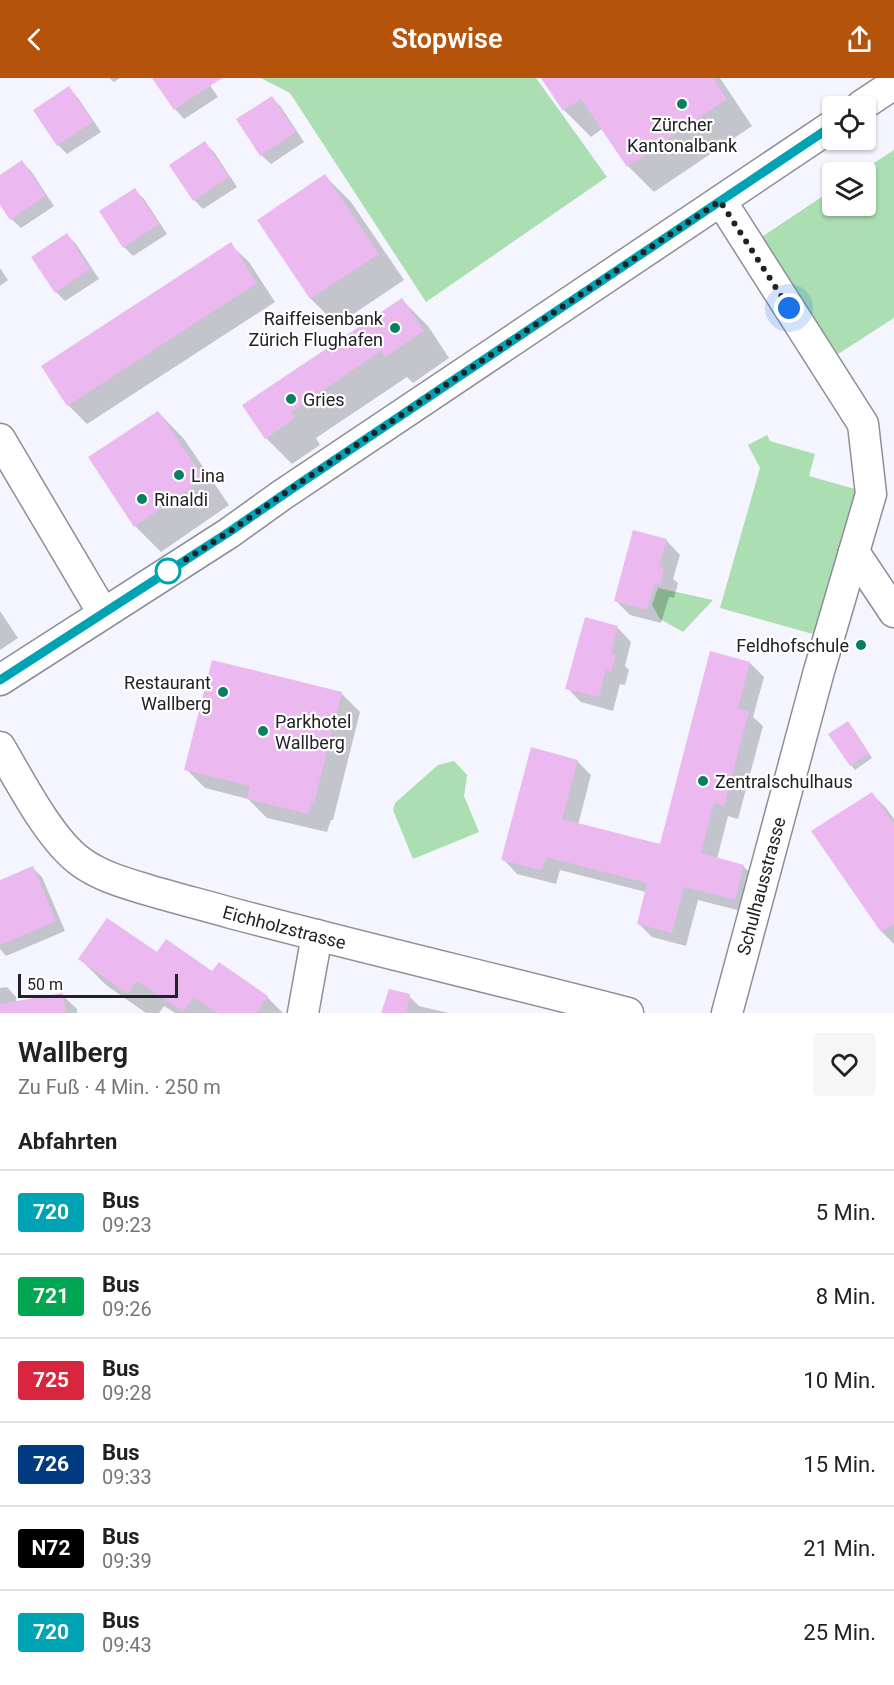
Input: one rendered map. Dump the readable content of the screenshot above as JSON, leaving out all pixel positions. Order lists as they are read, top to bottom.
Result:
{
  "streets": {
    "street": ["Schulhausstrasse", "Eichholzstrasse"]
  },
  "places": [
    "Zürcher Kantonalbank",
    "Raiffeisenbank Zürich Flughafen",
    "Gries",
    "Lina",
    "Rinaldi",
    "Feldhofschule",
    "Restaurant Wallberg",
    "Parkhotel Wallberg",
    "Zentralschulhaus"
  ],
  "lines": ["bus line 720"],
  "scale_bar": "50 m",
  "page": {
    "header": "Stopwise",
    "scale": "50 m",
    "heading": [
      ["Wallberg", "Zu Fuß · 4 Min. · 250 m"],
      "Abfahrten"
    ],
    "list": [
      {
        "mark": "720",
        "name": "Bus",
        "note": "09:23",
        "value": "5 Min."
      },
      {
        "mark": "721",
        "name": "Bus",
        "note": "09:26",
        "value": "8 Min."
      },
      {
        "mark": "725",
        "name": "Bus",
        "note": "09:28",
        "value": "10 Min."
      },
      {
        "mark": "726",
        "name": "Bus",
        "note": "09:33",
        "value": "15 Min."
      },
      {
        "mark": "N72",
        "name": "Bus",
        "note": "09:39",
        "value": "21 Min."
      },
      {
        "mark": "720",
        "name": "Bus",
        "note": "09:43",
        "value": "25 Min."
      }
    ]
  }
}
